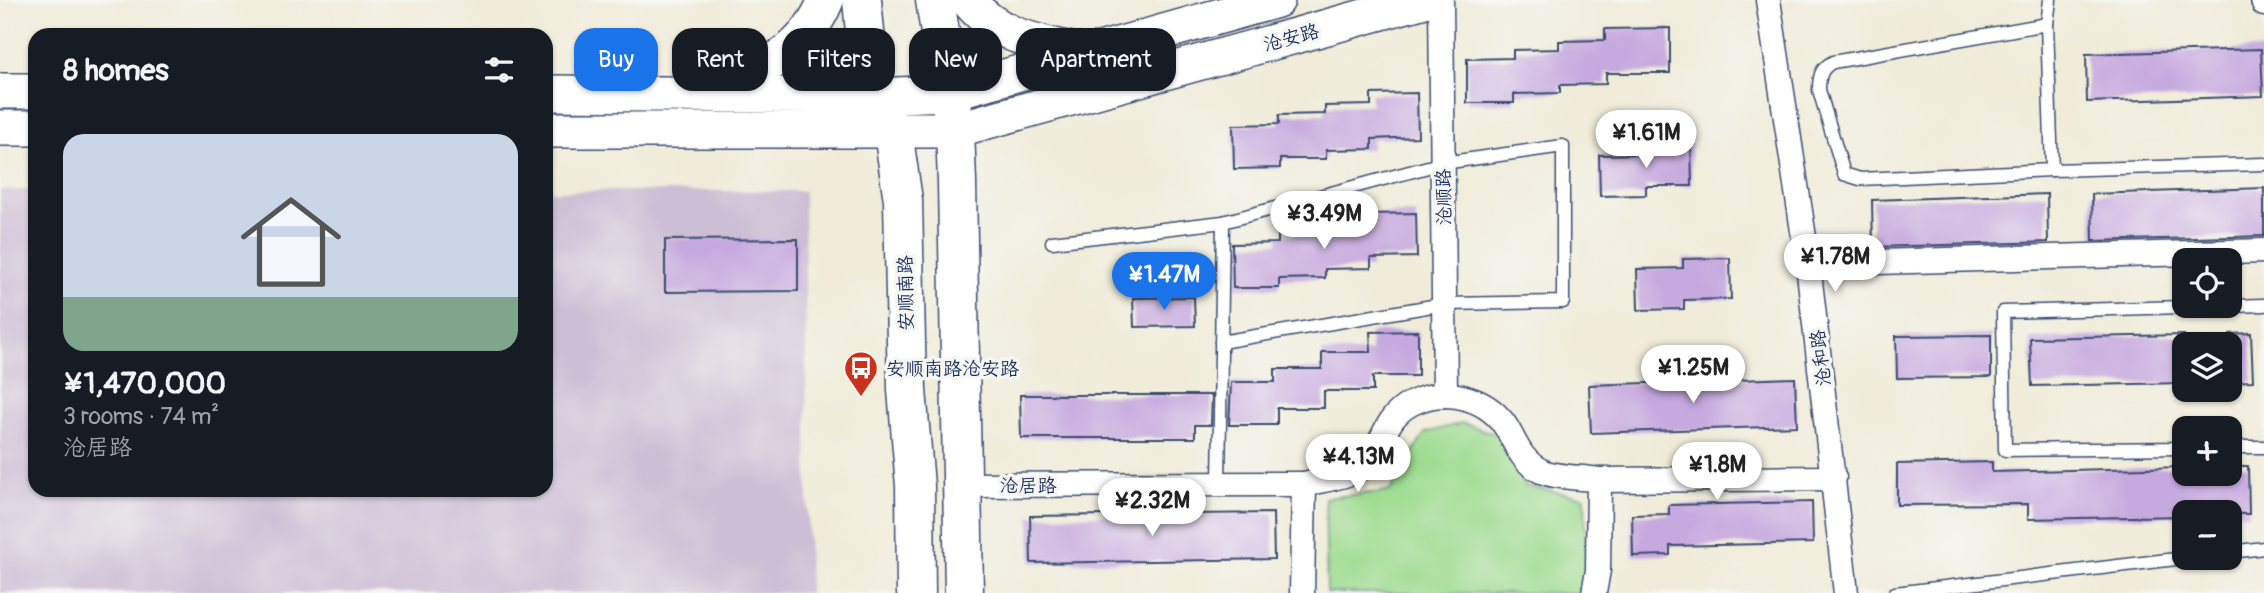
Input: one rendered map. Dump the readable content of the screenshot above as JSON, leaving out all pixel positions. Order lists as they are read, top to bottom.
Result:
{
  "streets": {
    "main road": ["安顺南路"],
    "street": [
      "沧安路",
      "沧顺路",
      "沧和路",
      "沧居路"
    ]
  },
  "crossings": [
    ["沧安路", "安顺南路"]
  ],
  "places": {
    "bus stop": ["安顺南路沧安路"]
  },
  "page": {
    "chip": [
      "Buy",
      "Rent",
      "Filters",
      "New",
      "Apartment"
    ],
    "heading": "8 homes",
    "price": [
      "¥1.61M",
      "¥3.49M",
      "¥1.78M",
      "¥1.47M",
      "¥1.25M",
      "¥4.13M",
      "¥1.8M",
      "¥2.32M"
    ],
    "list": [
      {
        "name": "¥1,470,000",
        "note": "3 rooms · 74 m² · 沧居路"
      }
    ],
    "map_buttons": ["+", "−"]
  }
}
